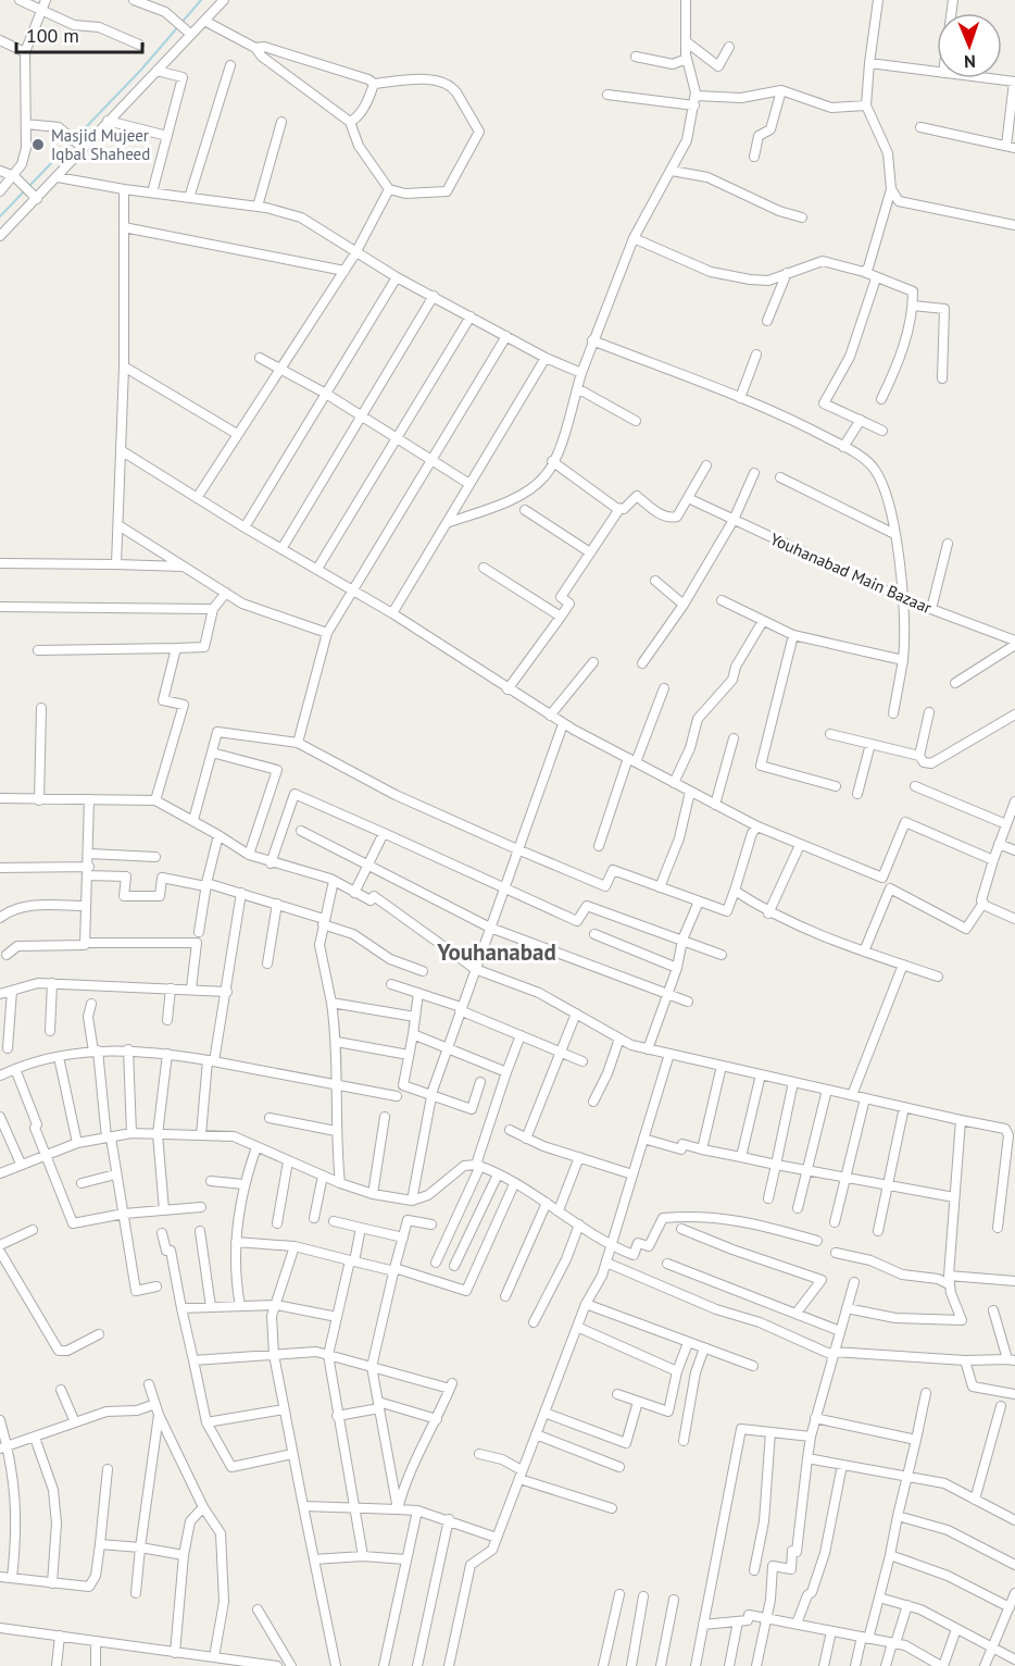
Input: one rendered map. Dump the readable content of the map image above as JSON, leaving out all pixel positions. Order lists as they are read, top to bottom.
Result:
{
  "streets": {
    "street": ["Youhanabad Main Bazaar"]
  },
  "districts": ["Youhanabad"],
  "places": ["Masjid Mujeer Iqbal Shaheed"],
  "scale_bar": "100 m",
  "north": "bottom"
}
